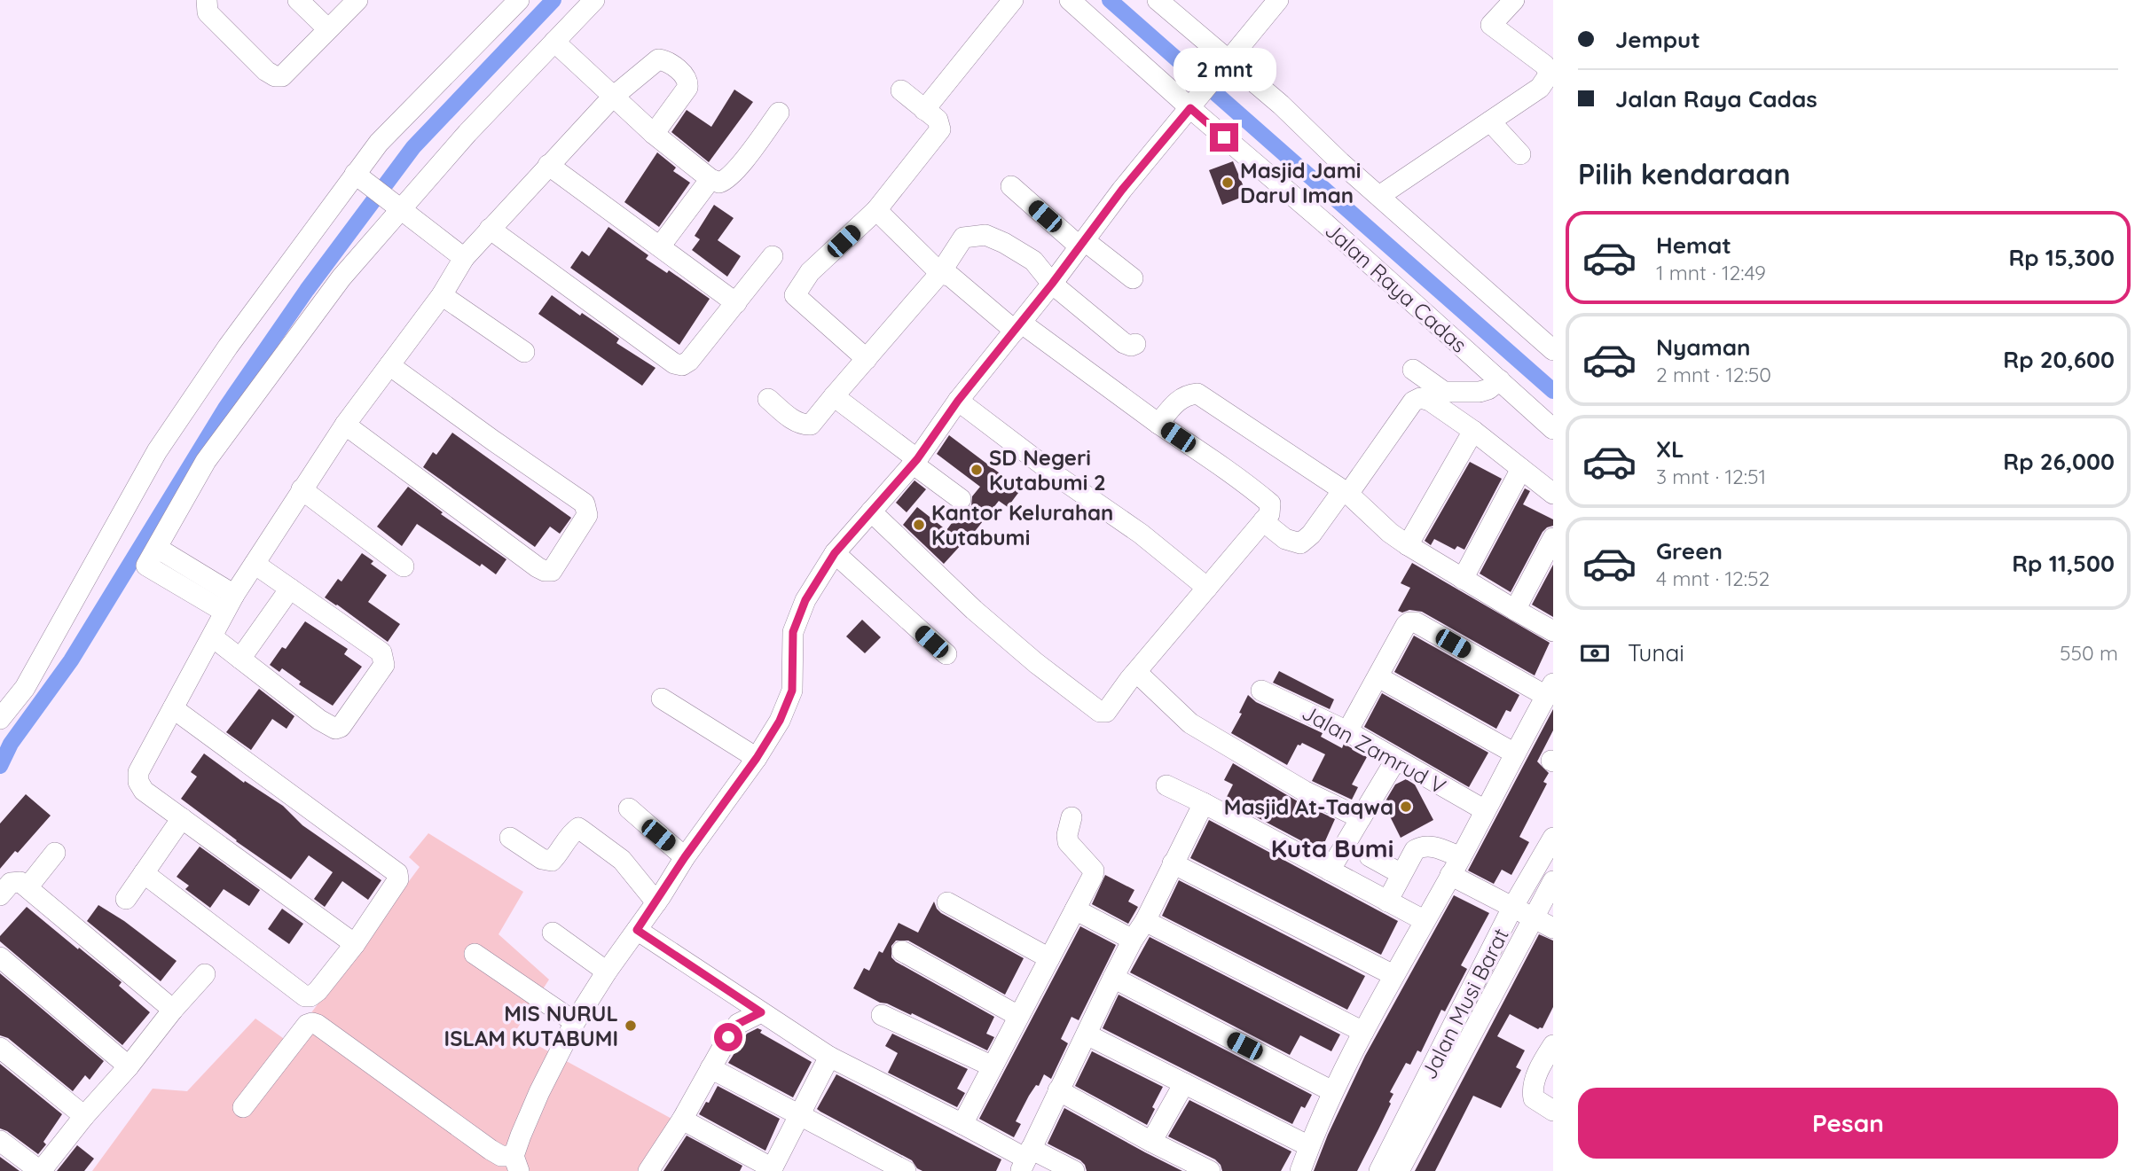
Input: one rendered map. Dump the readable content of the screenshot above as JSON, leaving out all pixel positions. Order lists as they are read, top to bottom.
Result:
{
  "streets": {
    "street": ["Jalan Raya Cadas", "Jalan Zamrud V", "Jalan Musi Barat"]
  },
  "districts": ["Kuta Bumi"],
  "places": [
    "Masjid Jami Darul Iman",
    "SD Negeri Kutabumi 2",
    "Kantor Kelurahan Kutabumi",
    "Masjid At-Taqwa",
    "MIS NURUL ISLAM KUTABUMI"
  ],
  "page": {
    "banner": ["Jemput", "Jalan Raya Cadas"],
    "bubble": "2 mnt",
    "heading": "Pilih kendaraan",
    "list": [
      {
        "name": "Hemat",
        "note": "1 mnt · 12:49",
        "value": "Rp 15,300"
      },
      {
        "name": "Nyaman",
        "note": "2 mnt · 12:50",
        "value": "Rp 20,600"
      },
      {
        "name": "XL",
        "note": "3 mnt · 12:51",
        "value": "Rp 26,000"
      },
      {
        "name": "Green",
        "note": "4 mnt · 12:52",
        "value": "Rp 11,500"
      }
    ],
    "pay": ["Tunai", "550 m"],
    "buttons": "Pesan"
  }
}
